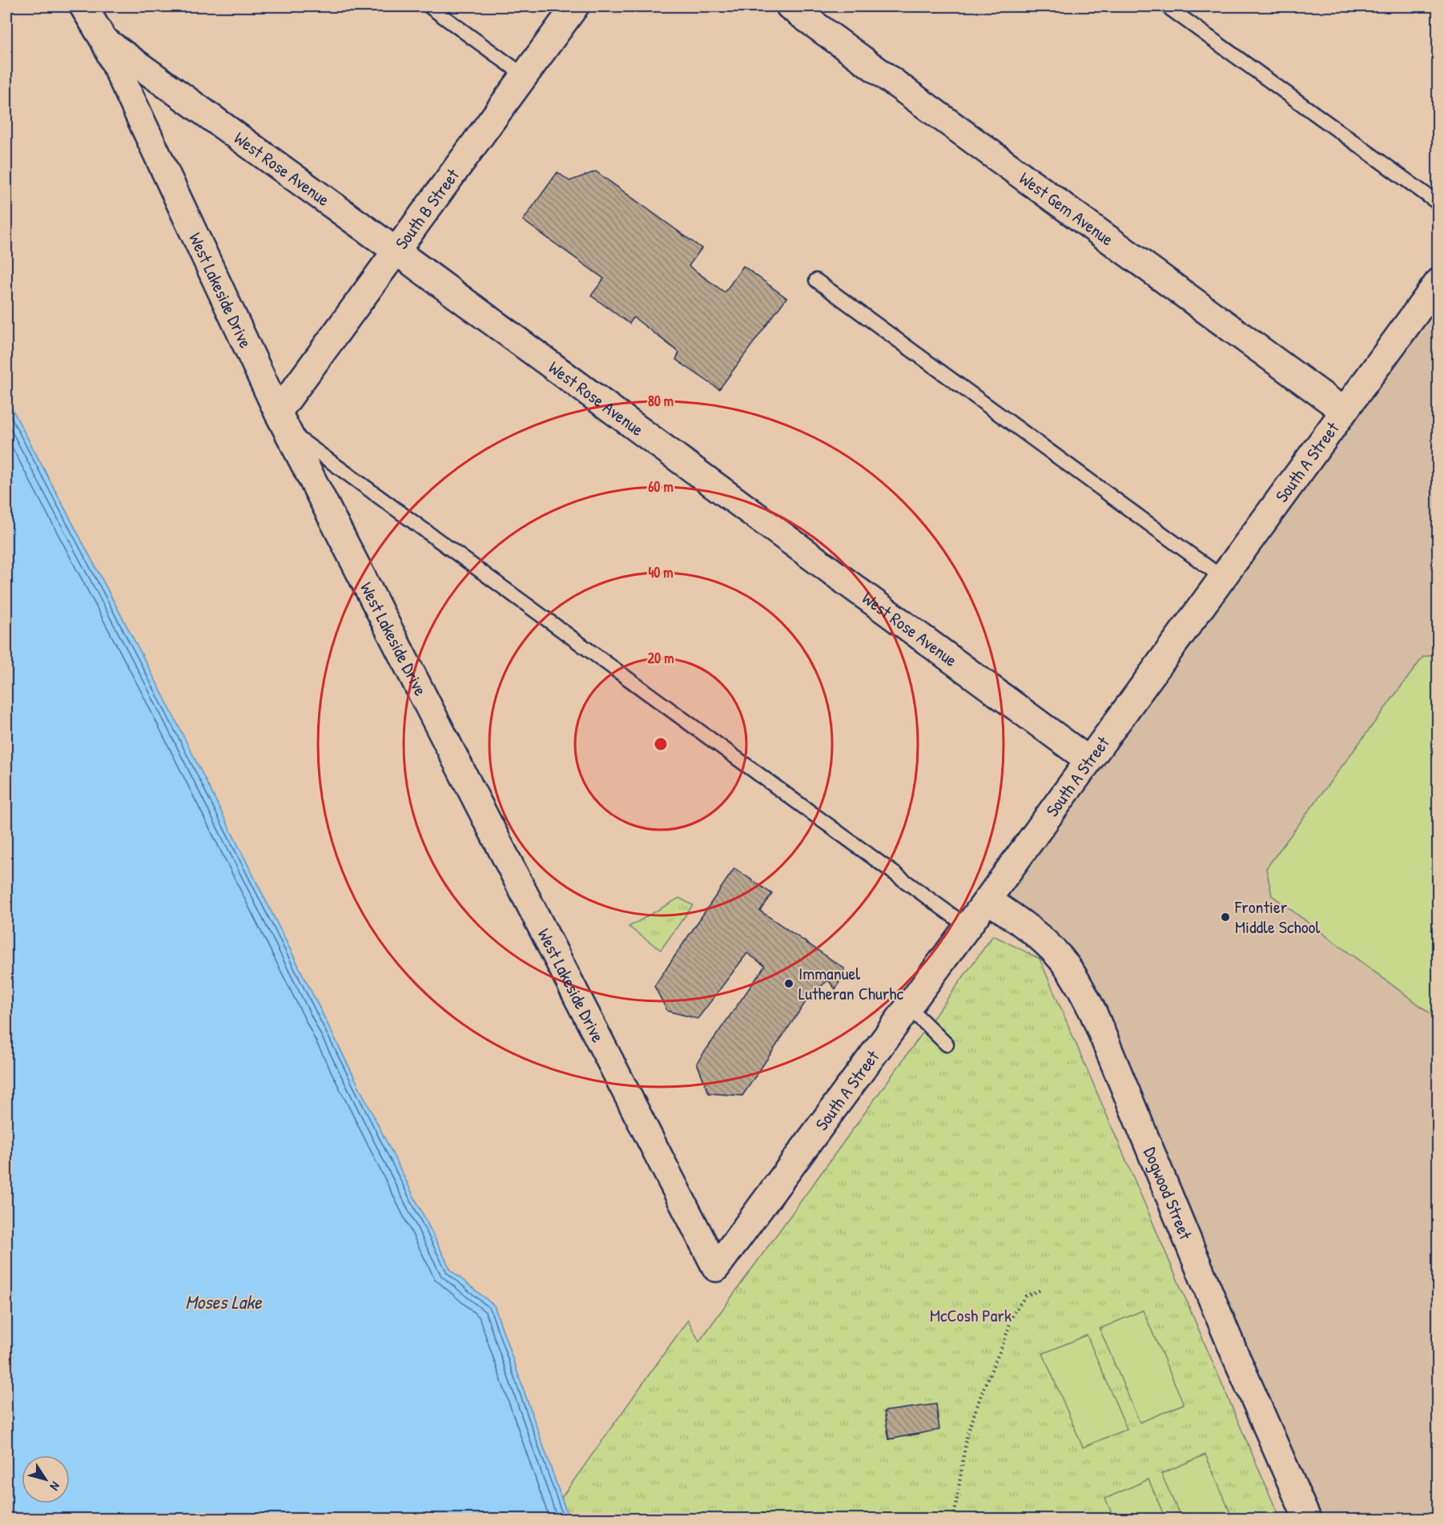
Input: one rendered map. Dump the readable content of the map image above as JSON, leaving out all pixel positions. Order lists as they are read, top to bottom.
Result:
{
  "streets": {
    "street": [
      "West Rose Avenue",
      "West Gem Avenue",
      "South B Street",
      "West Lakeside Drive",
      "South A Street",
      "Dogwood Street"
    ]
  },
  "crossings": [
    ["West Rose Avenue", "South B Street"],
    ["West Rose Avenue", "West Lakeside Drive"],
    ["West Rose Avenue", "South A Street"],
    ["West Gem Avenue", "South A Street"],
    ["South B Street", "West Lakeside Drive"],
    ["West Lakeside Drive", "South A Street"],
    ["South A Street", "Dogwood Street"]
  ],
  "water": ["Moses Lake"],
  "parks": ["McCosh Park"],
  "places": ["Frontier Middle School", "Immanuel Lutheran Churhc"],
  "north": "bottom right",
  "rings": [
    "80 m",
    "60 m",
    "40 m",
    "20 m"
  ]
}
